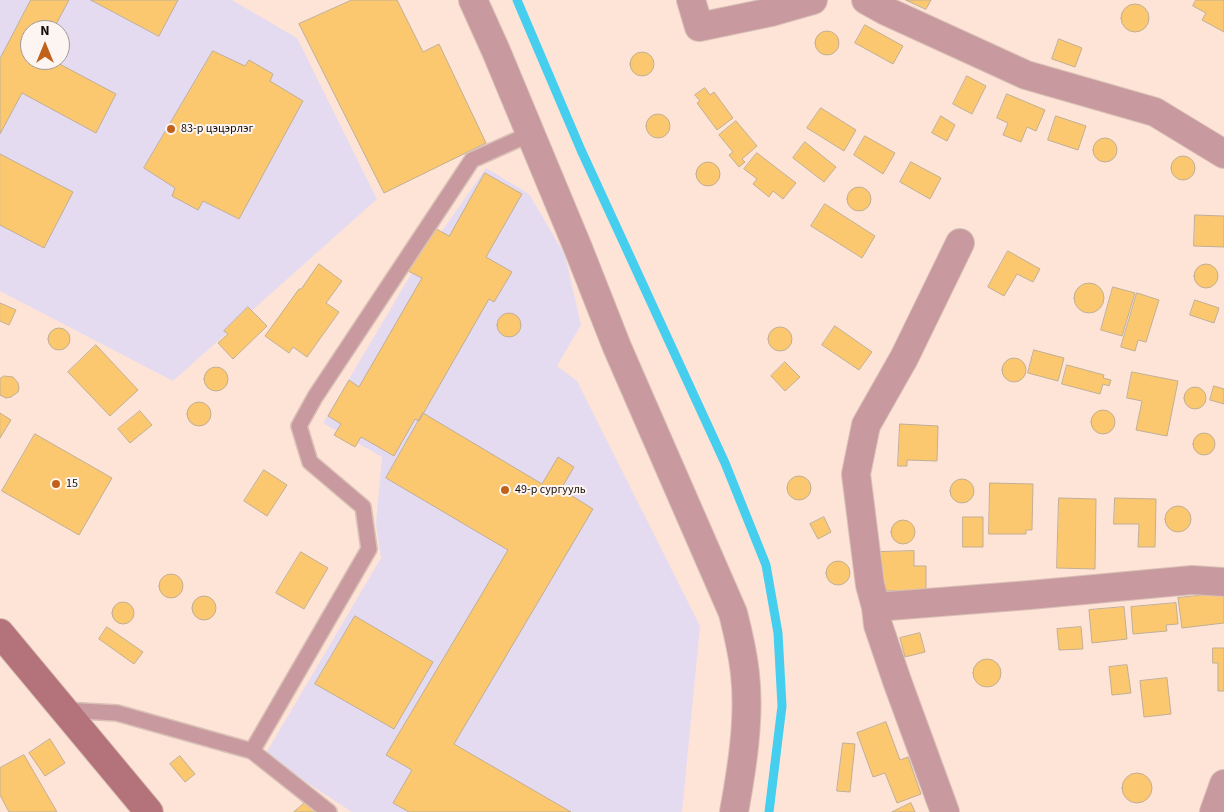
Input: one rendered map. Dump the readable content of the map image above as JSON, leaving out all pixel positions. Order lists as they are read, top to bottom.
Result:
{
  "places": ["83-р цэцэрлэг", "15", "49-р сургууль"],
  "north": "top"
}
